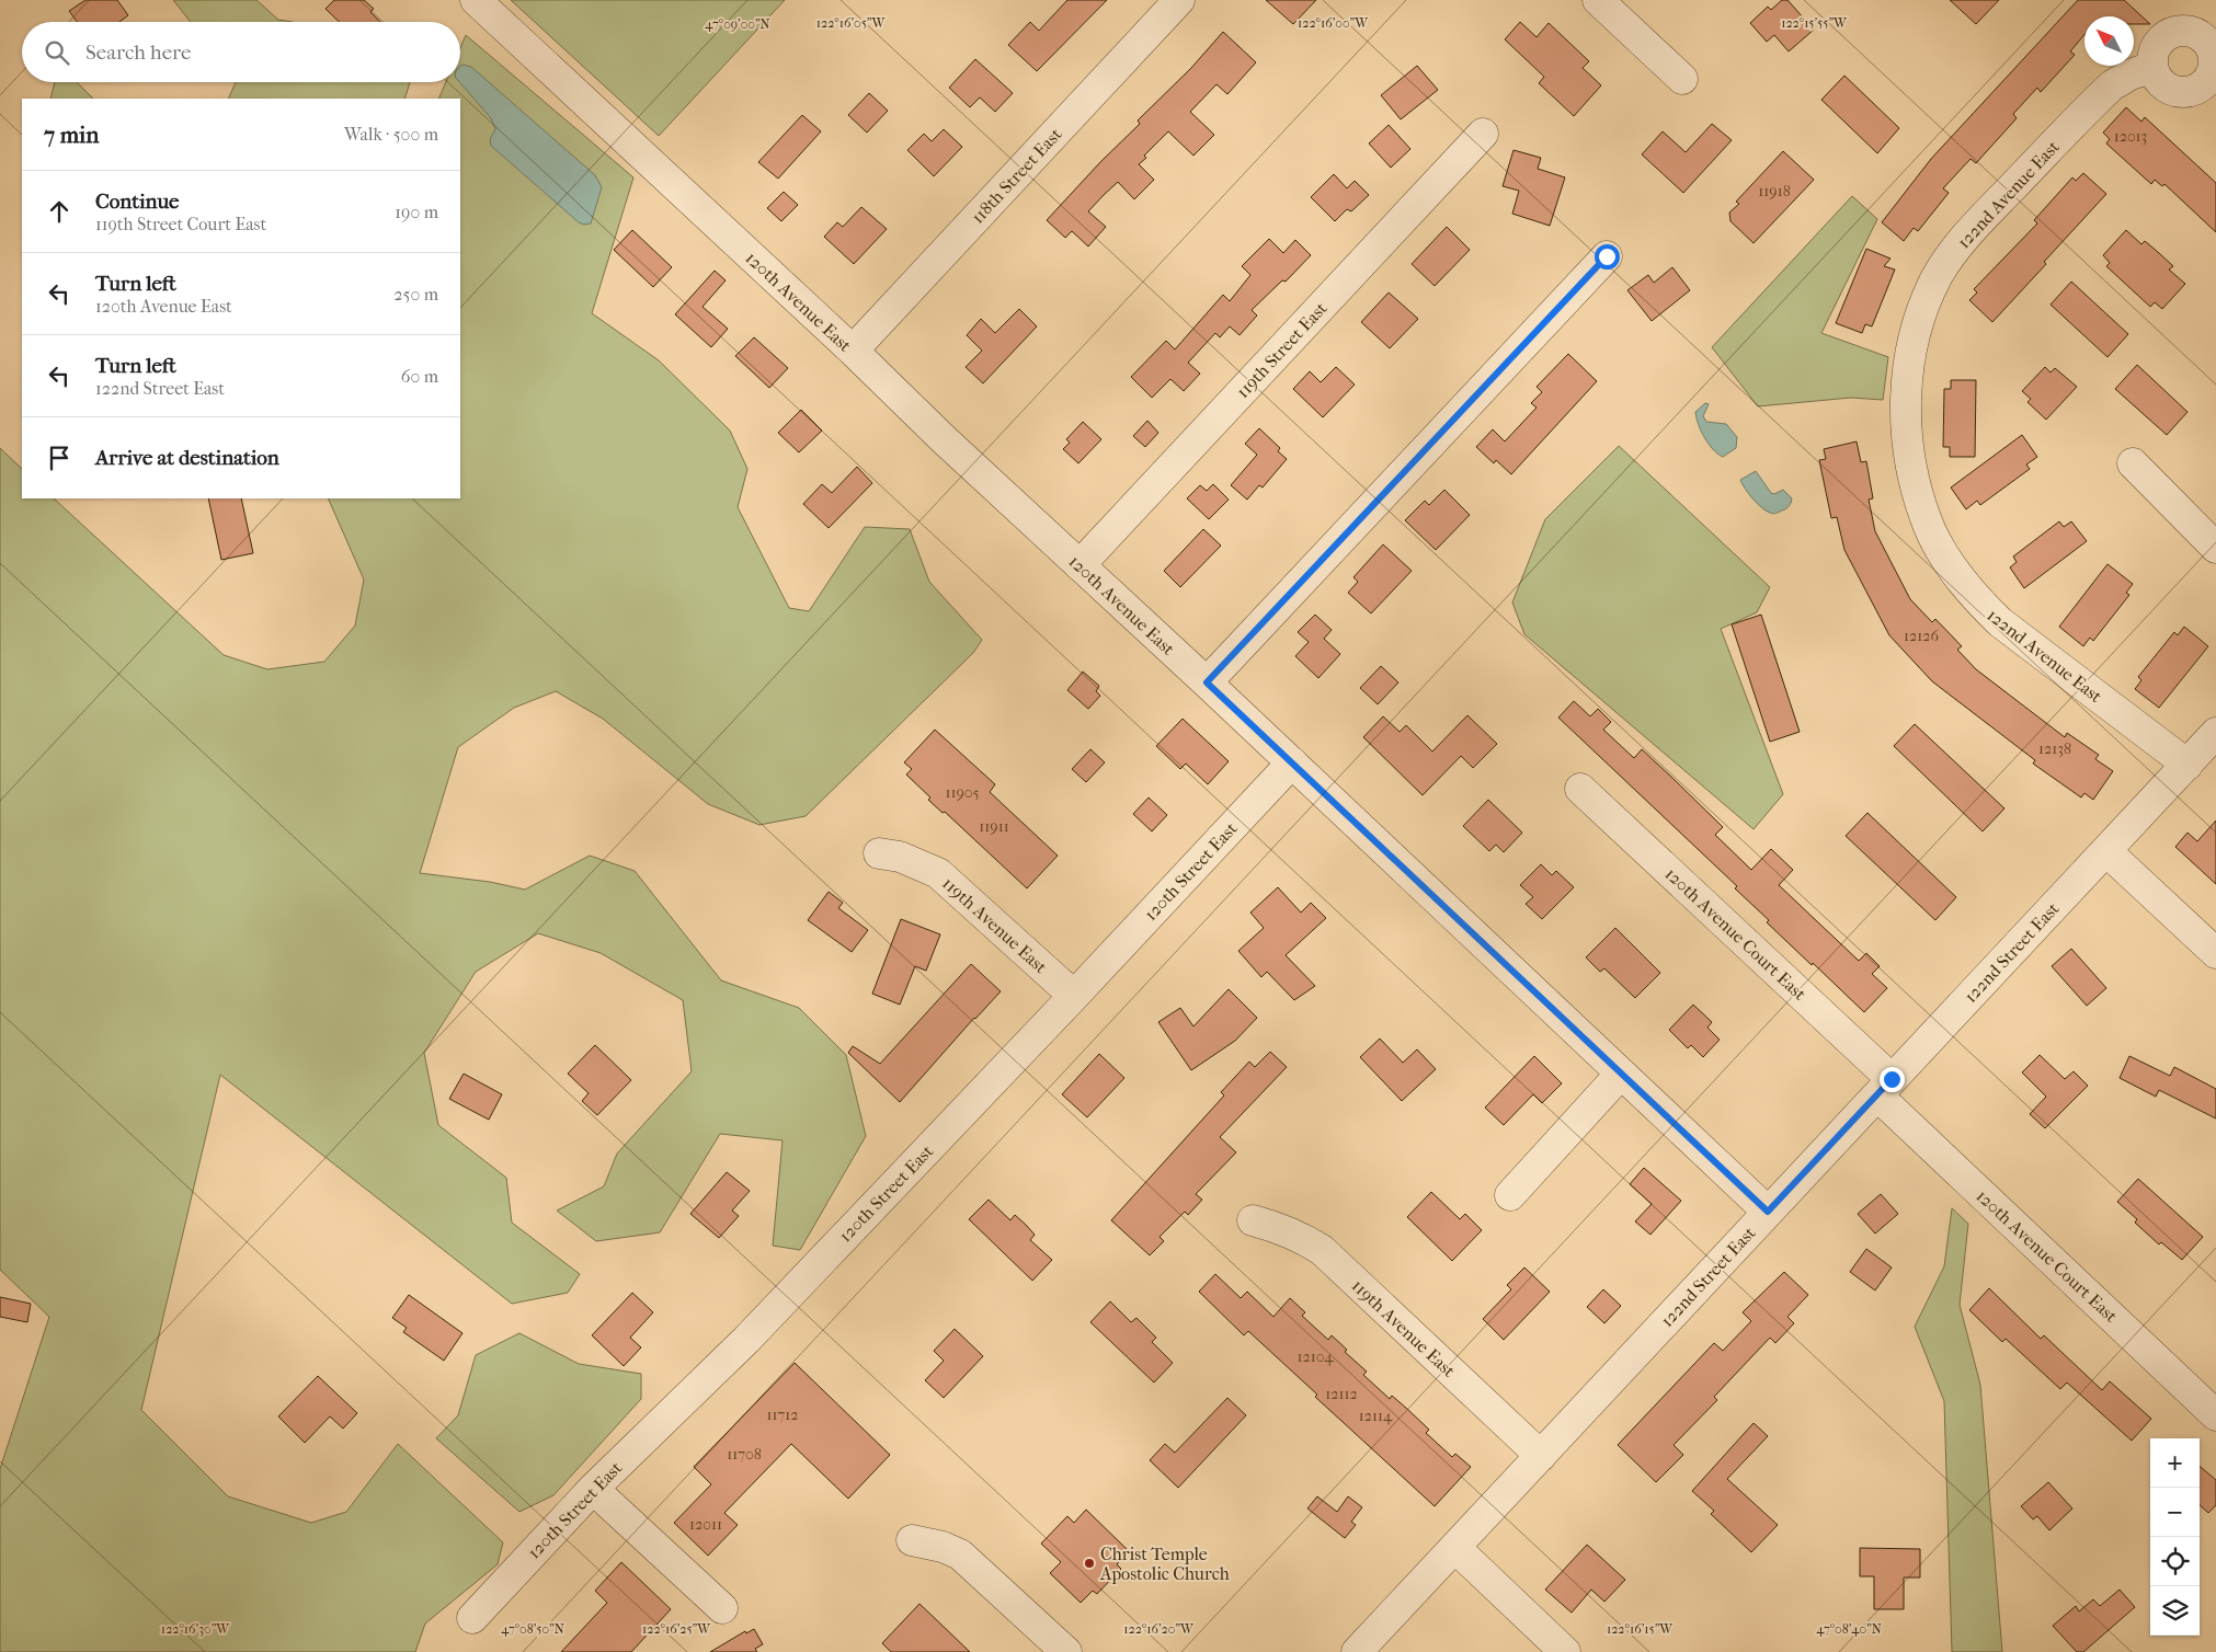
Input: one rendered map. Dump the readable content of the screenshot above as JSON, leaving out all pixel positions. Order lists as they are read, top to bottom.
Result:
{
  "streets": {
    "street": [
      "118th Street East",
      "122nd Avenue East",
      "120th Avenue East",
      "119th Street East",
      "120th Street East",
      "119th Avenue East",
      "120th Avenue Court East",
      "122nd Street East"
    ]
  },
  "crossings": [
    ["118th Street East", "120th Avenue East"],
    ["122nd Avenue East", "122nd Street East"],
    ["120th Avenue East", "119th Street East"],
    ["120th Avenue East", "120th Street East"],
    ["120th Avenue East", "122nd Street East"],
    ["120th Street East", "119th Avenue East"],
    ["119th Avenue East", "122nd Street East"],
    ["120th Avenue Court East", "122nd Street East"]
  ],
  "places": ["Christ Temple Apostolic Church"],
  "house_numbers": [
    "12013",
    "11918",
    "12126",
    "12138",
    "11905",
    "11911",
    "12104",
    "12112",
    "11712",
    "12114",
    "11708",
    "12011"
  ],
  "north": "top left",
  "page": {
    "search": "Search here",
    "heading": ["7 min", "Walk · 500 m"],
    "list": [
      ["Continue", "119th Street Court East", "190 m"],
      ["Turn left", "120th Avenue East", "250 m"],
      ["Turn left", "122nd Street East", "60 m"],
      "Arrive at destination"
    ],
    "map_buttons": ["+", "−"]
  },
  "coordinates": [
    "122°16'05\"W",
    "122°16'00\"W",
    "122°15'55\"W",
    "47°09'00\"N",
    "47°08'50\"N",
    "47°08'40\"N",
    "122°16'30\"W",
    "122°16'25\"W",
    "122°16'20\"W",
    "122°16'15\"W"
  ]
}
